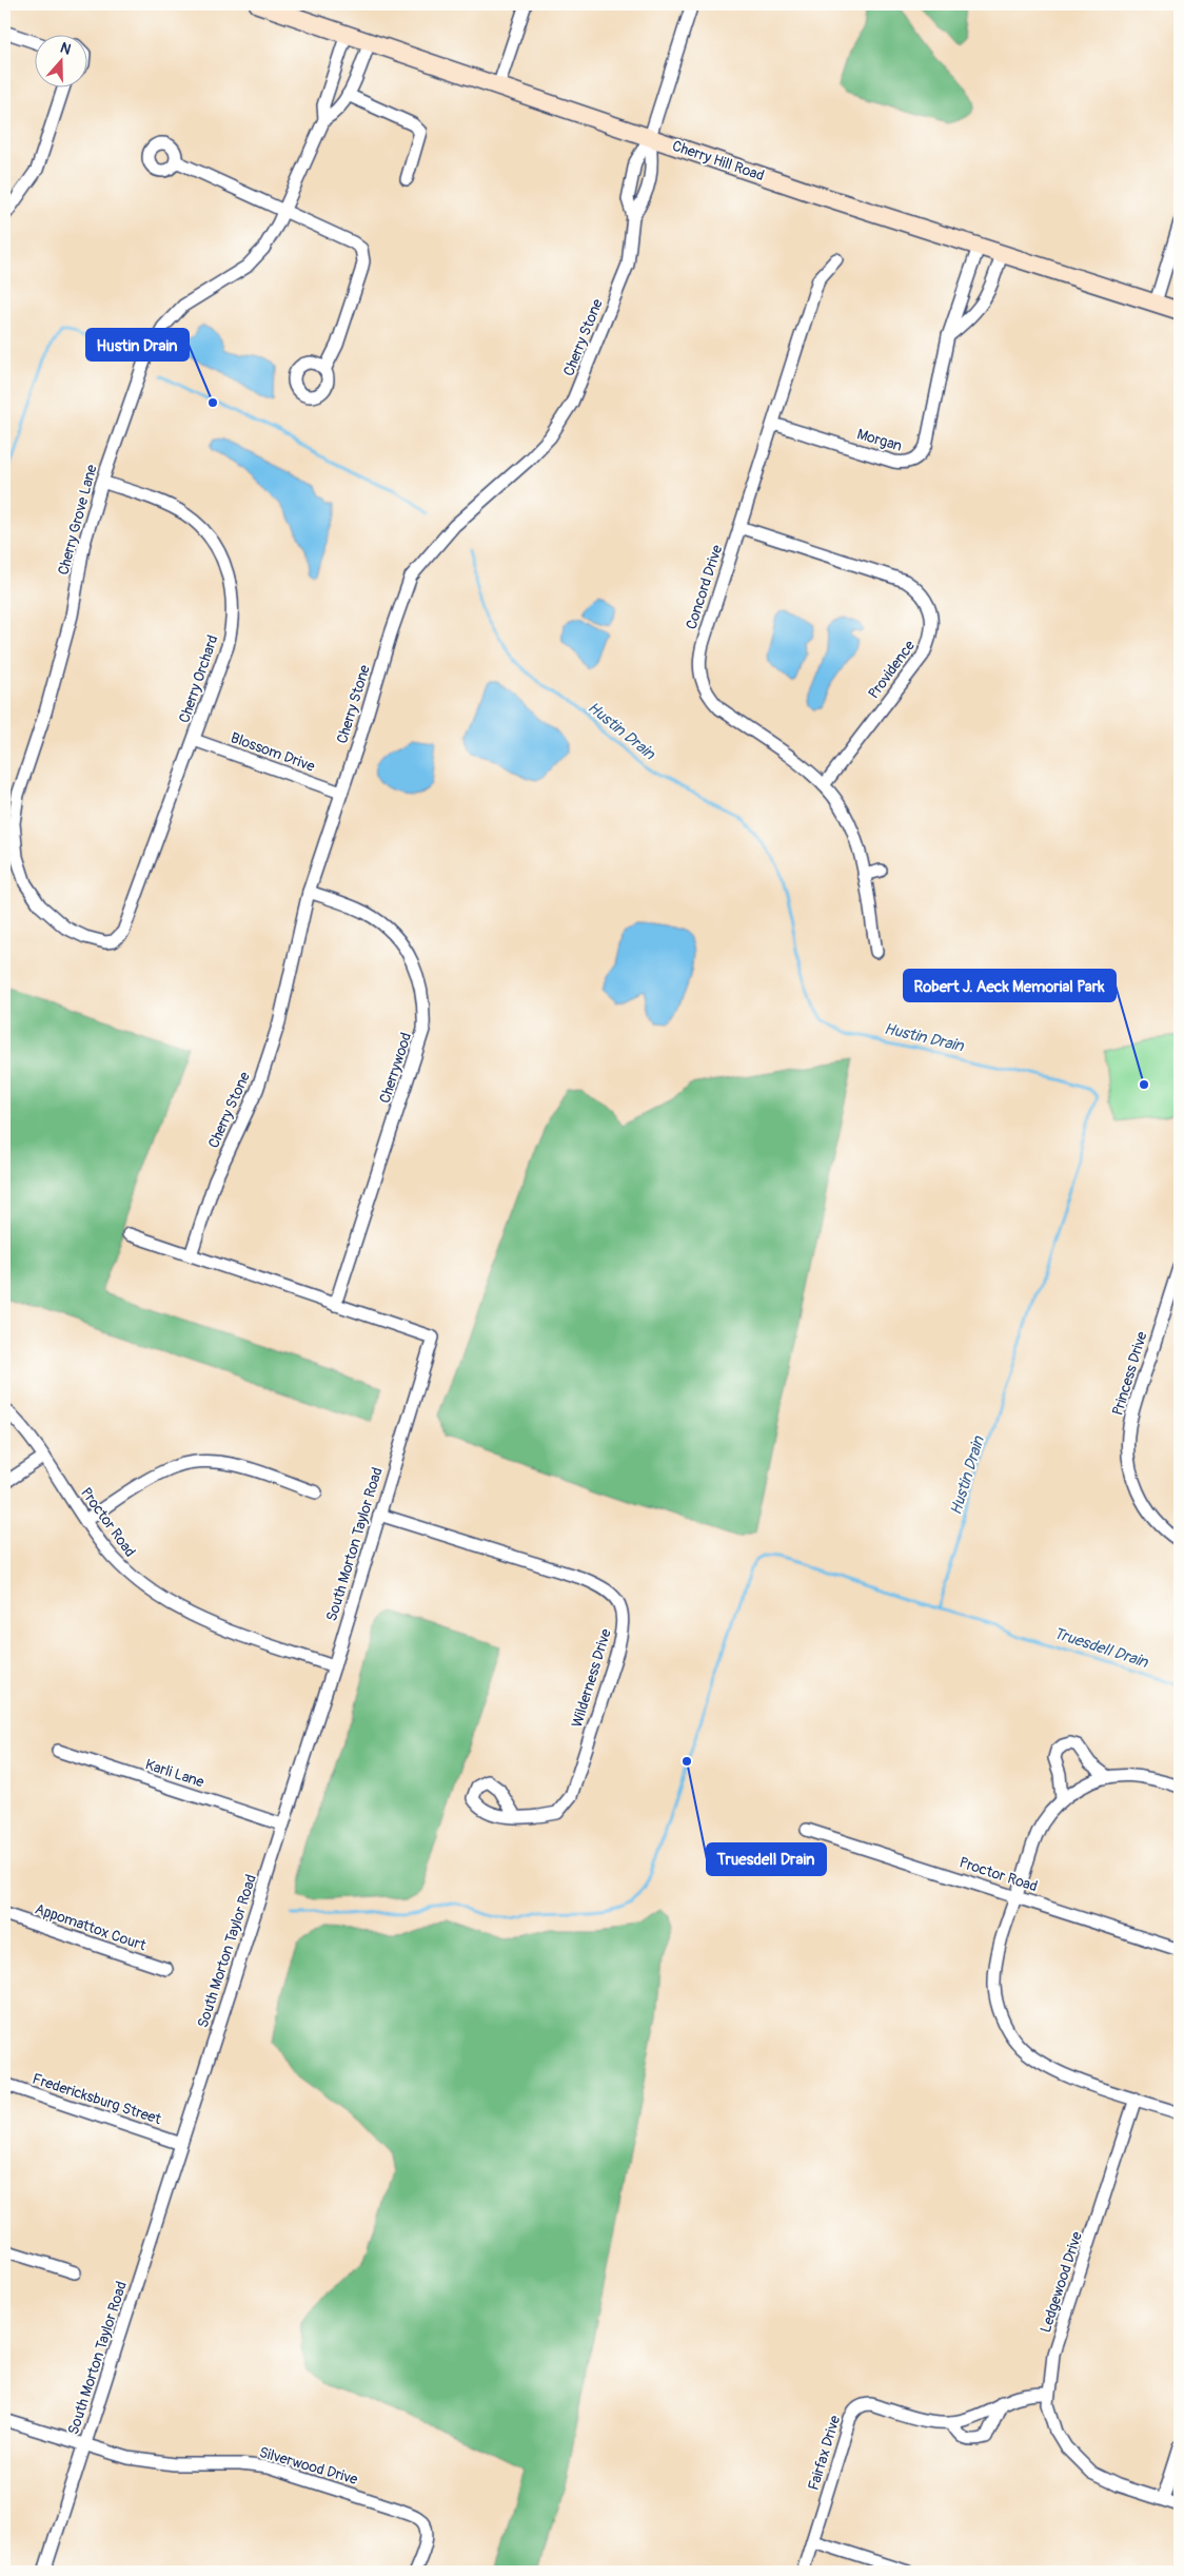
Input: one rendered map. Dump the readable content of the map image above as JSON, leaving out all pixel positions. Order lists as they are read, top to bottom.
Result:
{
  "streets": {
    "main road": ["Cherry Hill Road"],
    "street": [
      "Cherry Stone",
      "Morgan",
      "Cherry Grove Lane",
      "Concord Drive",
      "Providence",
      "Cherry Orchard",
      "Blossom Drive",
      "Cherrywood",
      "Princess Drive",
      "Proctor Road",
      "South Morton Taylor Road",
      "Wilderness Drive",
      "Karli Lane",
      "Appomattox Court",
      "Fredericksburg Street",
      "Ledgewood Drive",
      "Fairfax Drive",
      "Silverwood Drive"
    ]
  },
  "crossings": [
    ["Cherry Hill Road", "Cherry Stone"],
    ["Cherry Hill Road", "Morgan"],
    ["Cherry Hill Road", "Cherry Grove Lane"],
    ["Cherry Stone", "Blossom Drive"],
    ["Cherry Stone", "Cherrywood"],
    ["Morgan", "Concord Drive"],
    ["Cherry Grove Lane", "Cherry Orchard"],
    ["Concord Drive", "Providence"],
    ["Cherry Orchard", "Blossom Drive"],
    ["Cherrywood", "South Morton Taylor Road"],
    ["Proctor Road", "South Morton Taylor Road"],
    ["South Morton Taylor Road", "Wilderness Drive"],
    ["South Morton Taylor Road", "Karli Lane"],
    ["South Morton Taylor Road", "Fredericksburg Street"],
    ["South Morton Taylor Road", "Silverwood Drive"],
    ["Ledgewood Drive", "Fairfax Drive"]
  ],
  "water": ["Hustin Drain", "Truesdell Drain"],
  "places": ["Hustin Drain", "Robert J. Aeck Memorial Park", "Truesdell Drain"],
  "north": "top"
}
